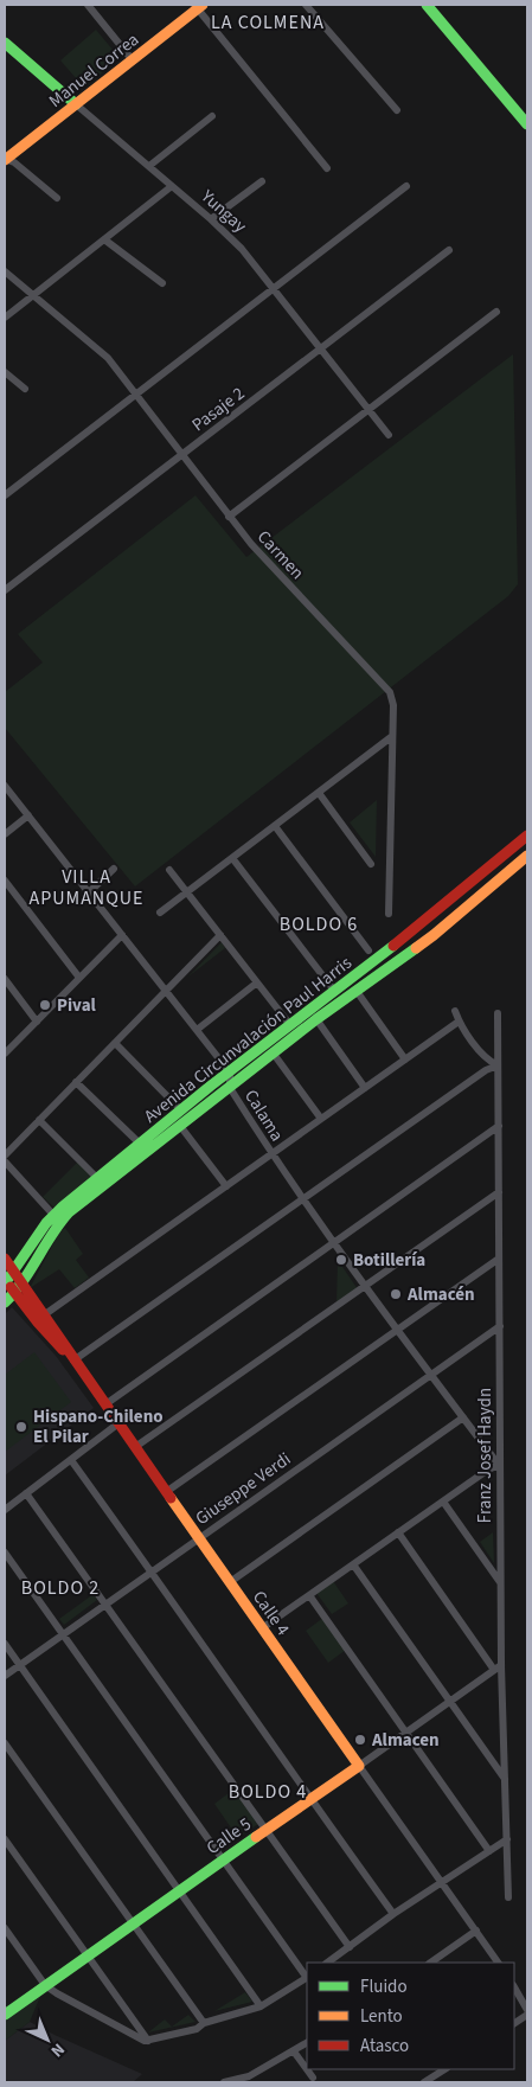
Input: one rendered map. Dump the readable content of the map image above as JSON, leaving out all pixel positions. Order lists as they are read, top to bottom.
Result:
{
  "streets": {
    "street": [
      "Manuel Correa",
      "Yungay",
      "Pasaje 2",
      "Carmen",
      "Avenida Circunvalación Paul Harris",
      "Calama",
      "Franz Josef Haydn",
      "Giuseppe Verdi",
      "Calle 4",
      "Calle 5"
    ]
  },
  "crossings": [
    ["Manuel Correa", "Yungay"],
    ["Yungay", "Pasaje 2"],
    ["Pasaje 2", "Carmen"],
    ["Avenida Circunvalación Paul Harris", "Calama"],
    ["Avenida Circunvalación Paul Harris", "Calle 4"],
    ["Calama", "Franz Josef Haydn"],
    ["Calama", "Giuseppe Verdi"],
    ["Franz Josef Haydn", "Giuseppe Verdi"],
    ["Franz Josef Haydn", "Calle 5"],
    ["Giuseppe Verdi", "Calle 4"],
    ["Calle 4", "Calle 5"]
  ],
  "districts": [
    "LA COLMENA",
    "VILLA APUMANQUE",
    "BOLDO 6",
    "BOLDO 2",
    "BOLDO 4"
  ],
  "places": [
    "Pival",
    "Botillería",
    "Almacén",
    "Hispano-Chileno El Pilar",
    "Almacen"
  ],
  "legend": ["Fluido", "Lento", "Atasco"],
  "north": "bottom right"
}
